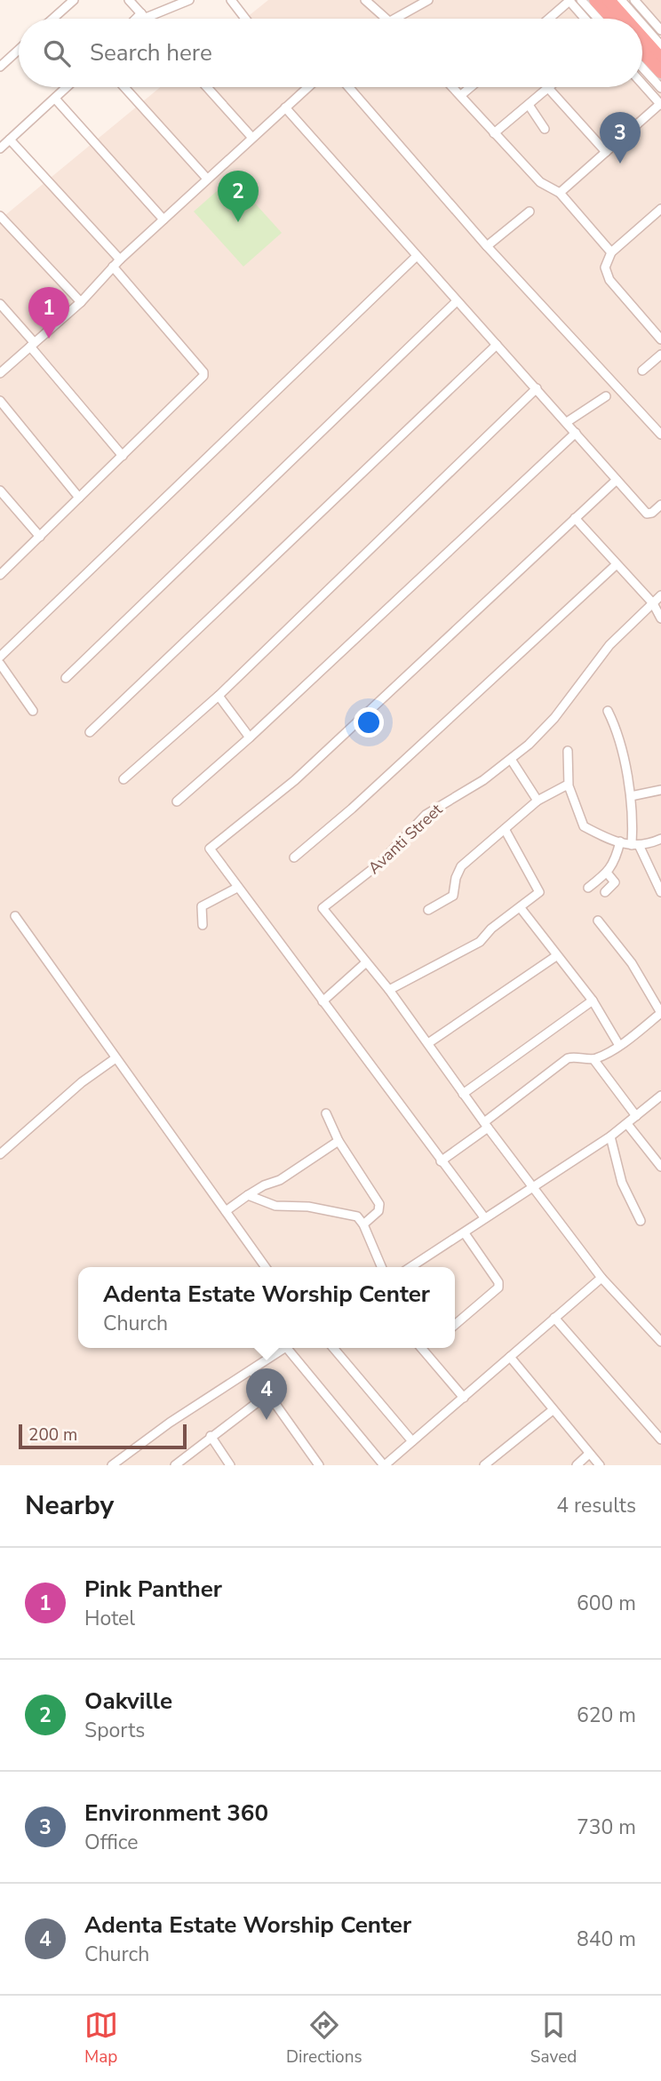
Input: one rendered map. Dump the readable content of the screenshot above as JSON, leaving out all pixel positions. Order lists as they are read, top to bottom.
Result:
{
  "streets": {
    "street": ["Avanti Street"]
  },
  "scale_bar": "200 m",
  "page": {
    "search": "Search here",
    "pins": [
      "3",
      "2",
      "1",
      "4"
    ],
    "popup": ["Adenta Estate Worship Center", "Church"],
    "scale": "200 m",
    "heading": ["Nearby", "4 results"],
    "list": [
      {
        "mark": "1",
        "name": "Pink Panther",
        "note": "Hotel",
        "value": "600 m"
      },
      {
        "mark": "2",
        "name": "Oakville",
        "note": "Sports",
        "value": "620 m"
      },
      {
        "mark": "3",
        "name": "Environment 360",
        "note": "Office",
        "value": "730 m"
      },
      {
        "mark": "4",
        "name": "Adenta Estate Worship Center",
        "note": "Church",
        "value": "840 m"
      }
    ],
    "nav": ["Map", "Directions", "Saved"]
  }
}
